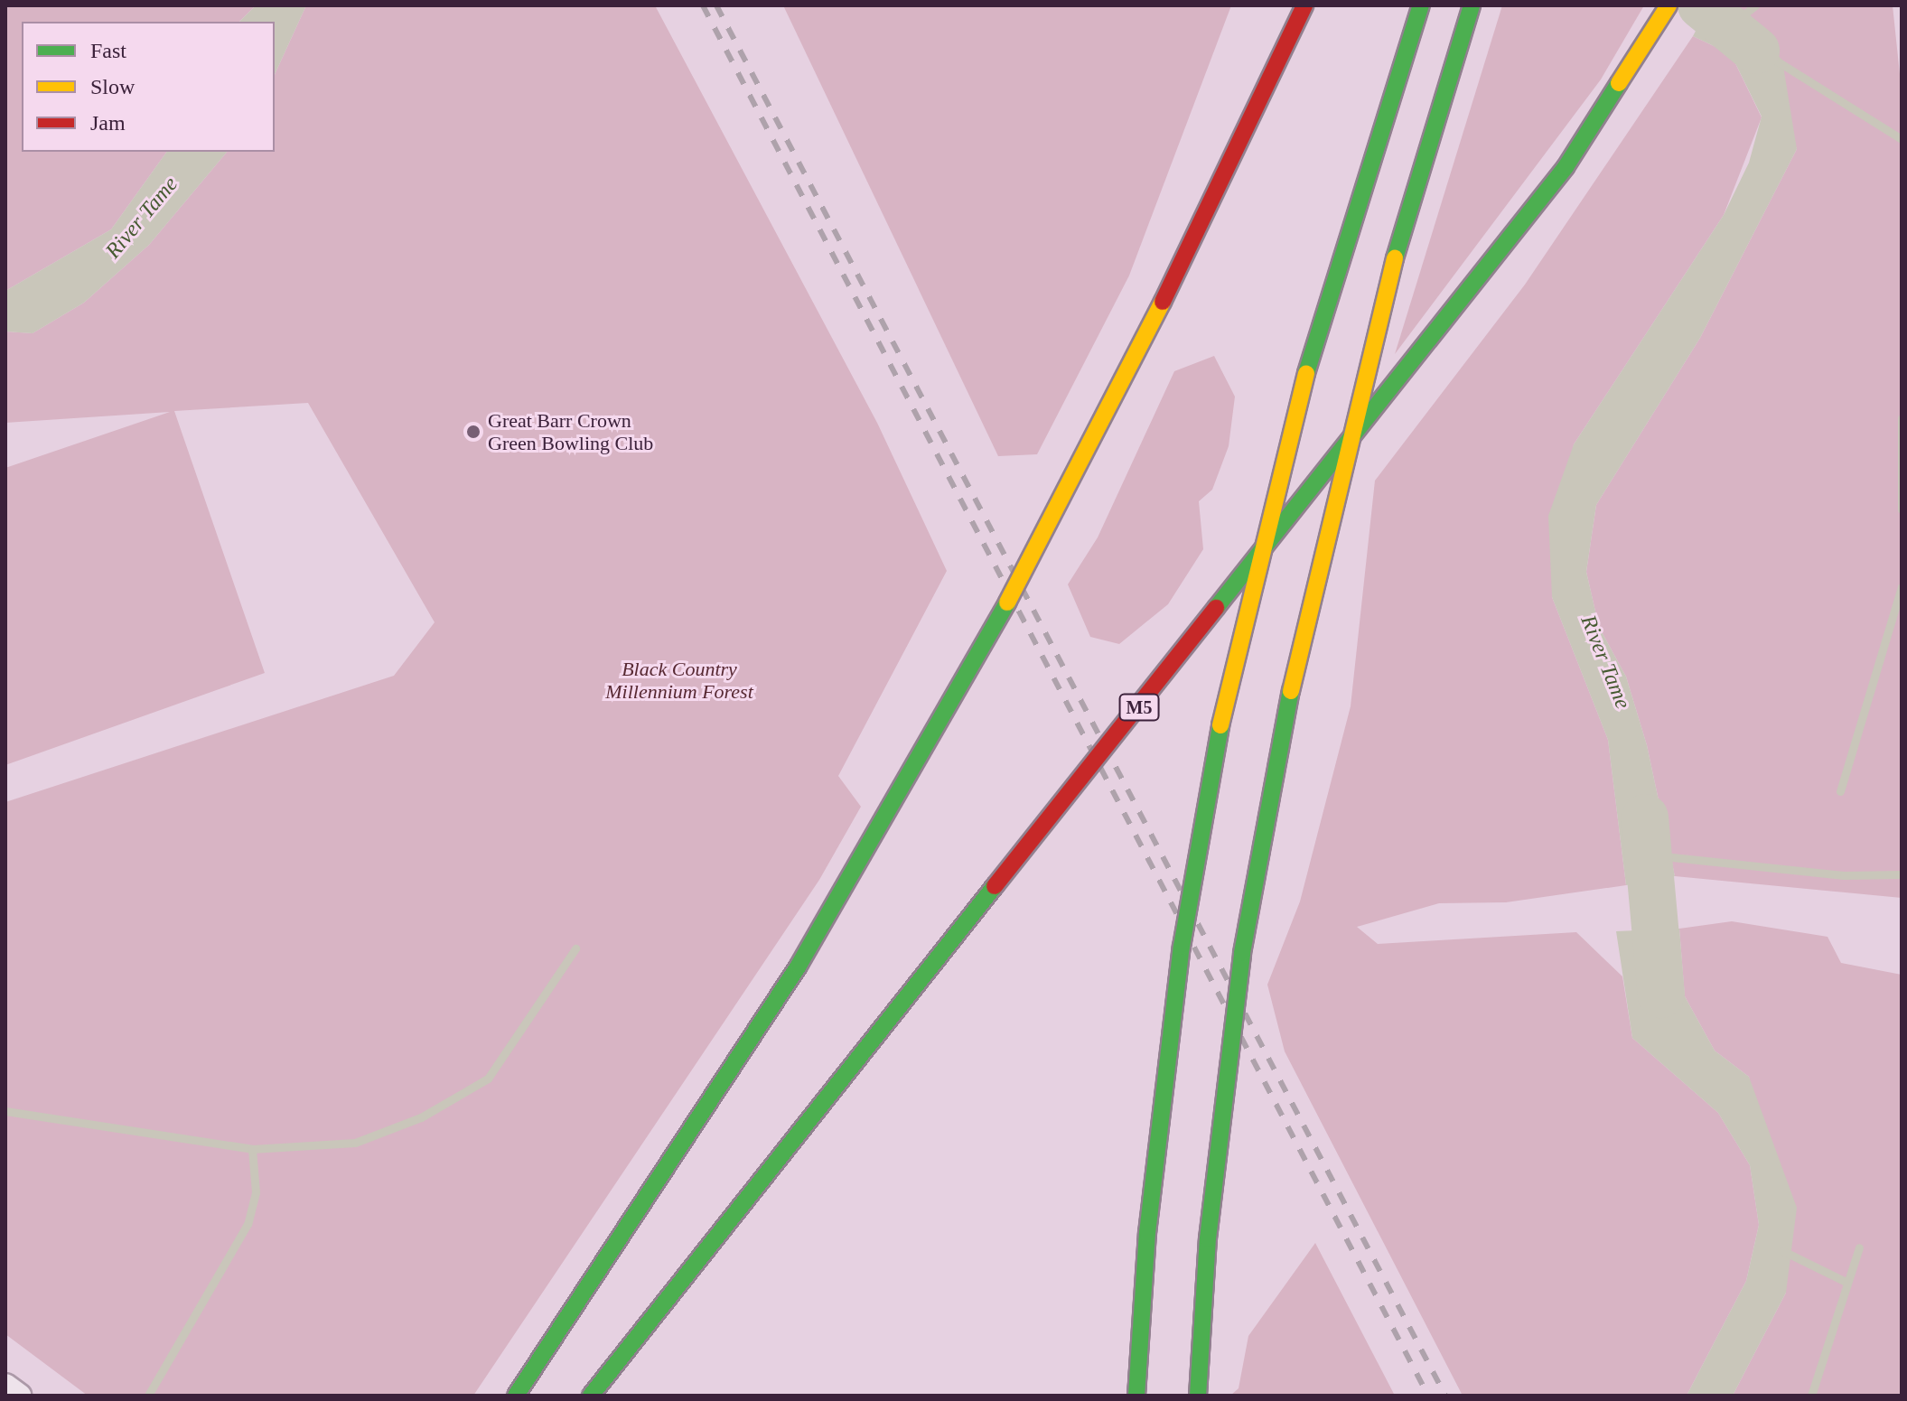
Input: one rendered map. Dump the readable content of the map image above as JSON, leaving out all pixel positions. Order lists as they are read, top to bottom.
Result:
{
  "streets": {
    "highway": ["M5"]
  },
  "water": ["River Tame"],
  "parks": ["Black Country Millennium Forest"],
  "places": ["Great Barr Crown Green Bowling Club"],
  "legend": ["Fast", "Slow", "Jam"]
}
